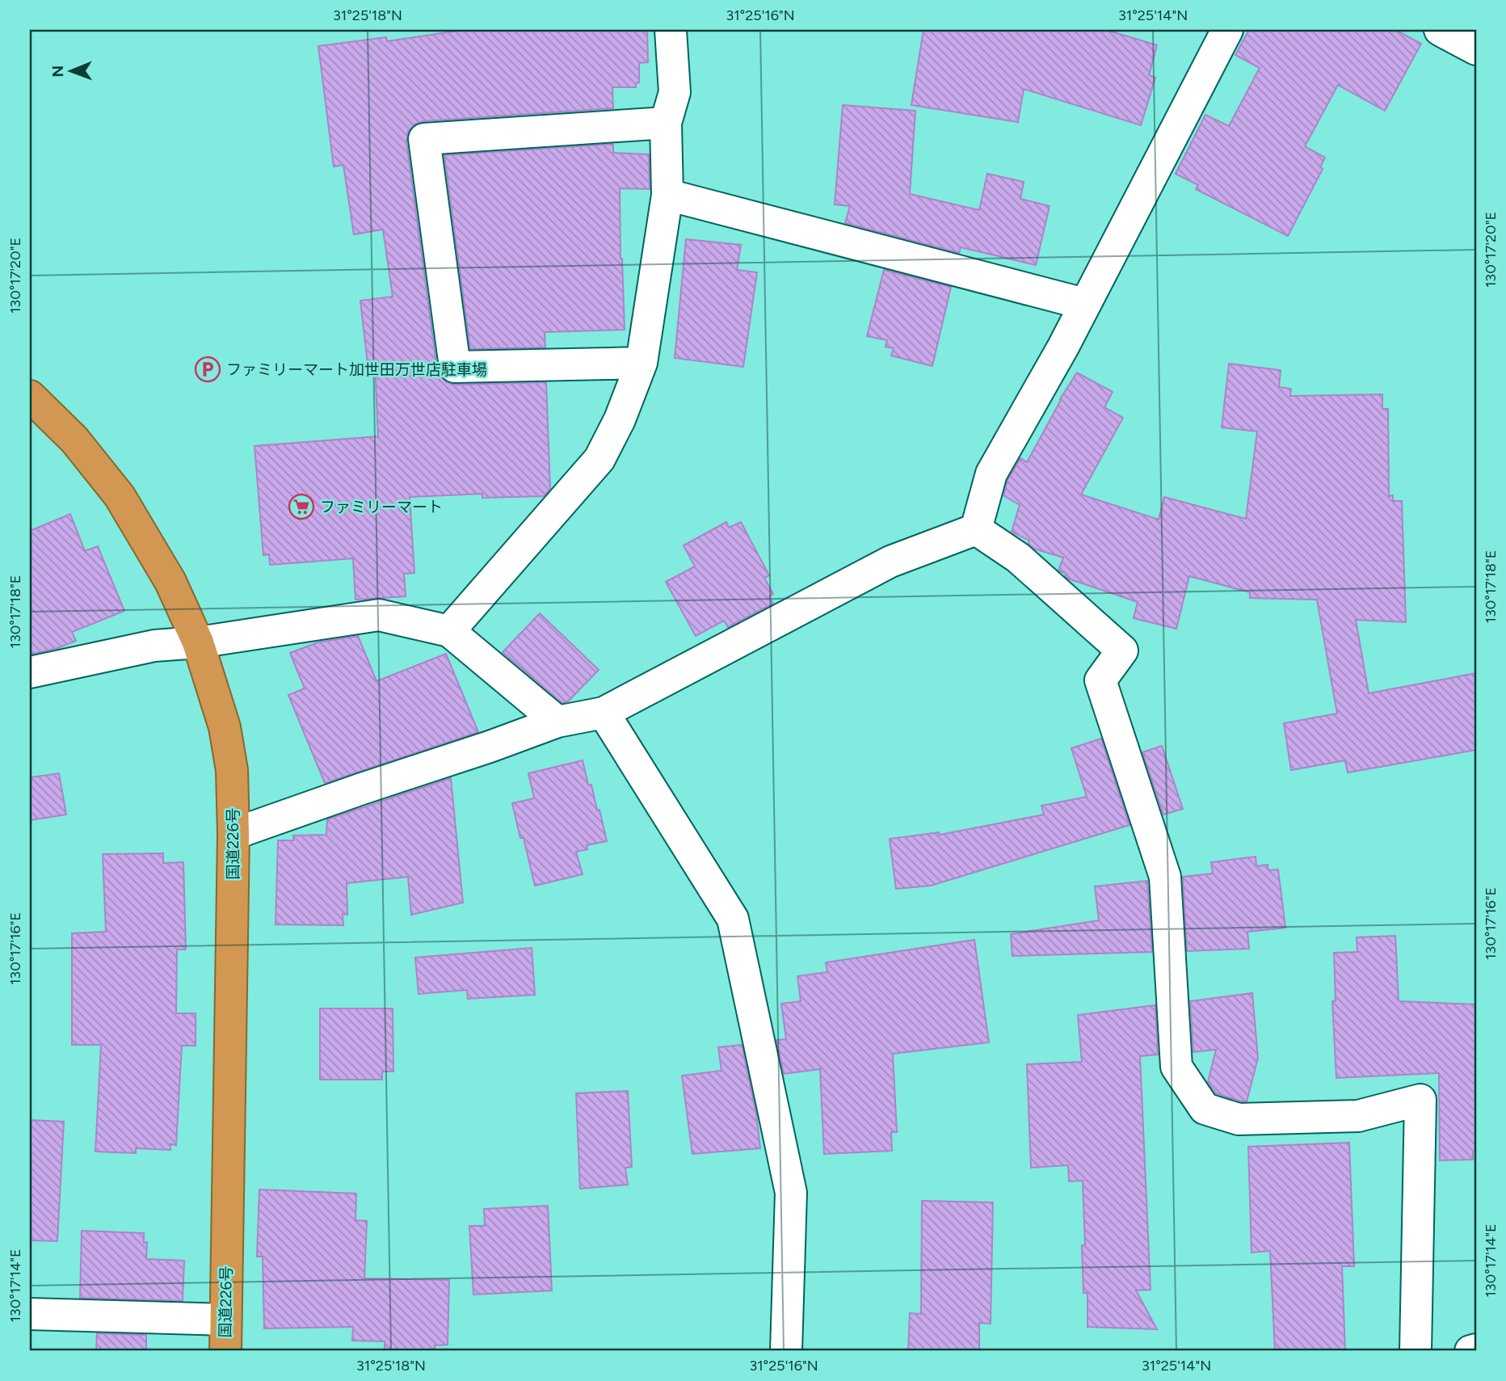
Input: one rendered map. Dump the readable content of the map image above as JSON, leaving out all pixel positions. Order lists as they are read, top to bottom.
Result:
{
  "streets": {
    "highway": ["国道226号"]
  },
  "places": {
    "parking": ["ファミリーマート加世田万世店駐車場"],
    "supermarket": ["ファミリーマート"]
  },
  "north": "left",
  "coordinates": [
    "31°25'18\"N",
    "31°25'16\"N",
    "31°25'14\"N",
    "130°17'20\"E",
    "130°17'18\"E",
    "130°17'16\"E",
    "130°17'14\"E"
  ]
}
